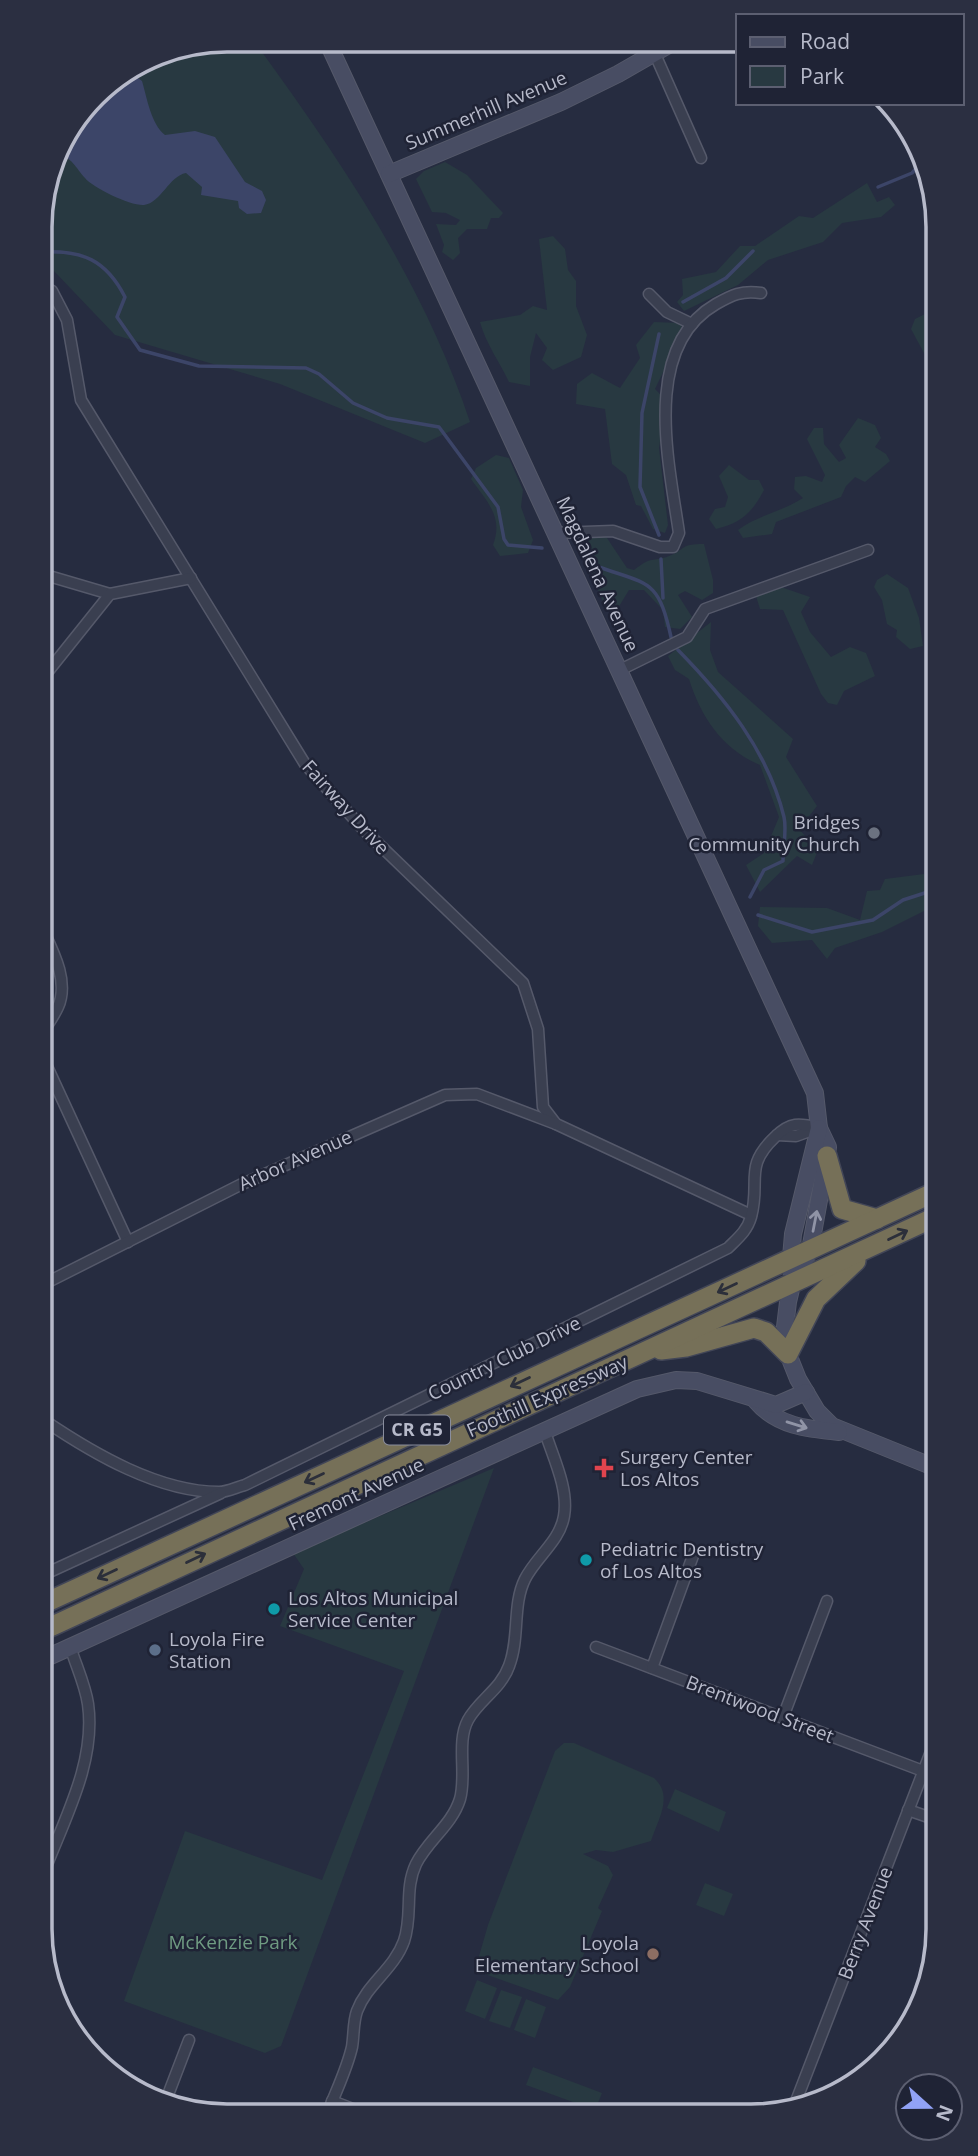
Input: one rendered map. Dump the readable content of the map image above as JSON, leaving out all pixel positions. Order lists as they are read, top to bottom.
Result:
{
  "streets": {
    "highway": ["Foothill Expressway", "CR G5"],
    "main road": ["Summerhill Avenue", "Magdalena Avenue", "Fremont Avenue"],
    "street": [
      "Fairway Drive",
      "Arbor Avenue",
      "Country Club Drive",
      "Brentwood Street",
      "Berry Avenue"
    ]
  },
  "crossings": [
    ["Summerhill Avenue", "Magdalena Avenue"],
    ["Magdalena Avenue", "Country Club Drive"],
    ["Magdalena Avenue", "Foothill Expressway"],
    ["Fairway Drive", "Arbor Avenue"],
    ["Brentwood Street", "Berry Avenue"]
  ],
  "parks": ["McKenzie Park"],
  "places": {
    "other": [
      "Bridges Community Church",
      "Pediatric Dentistry of Los Altos",
      "Los Altos Municipal Service Center",
      "Loyola Fire Station",
      "Loyola Elementary School"
    ],
    "health": ["Surgery Center Los Altos"]
  },
  "legend": ["Road", "Park"],
  "north": "right"
}
